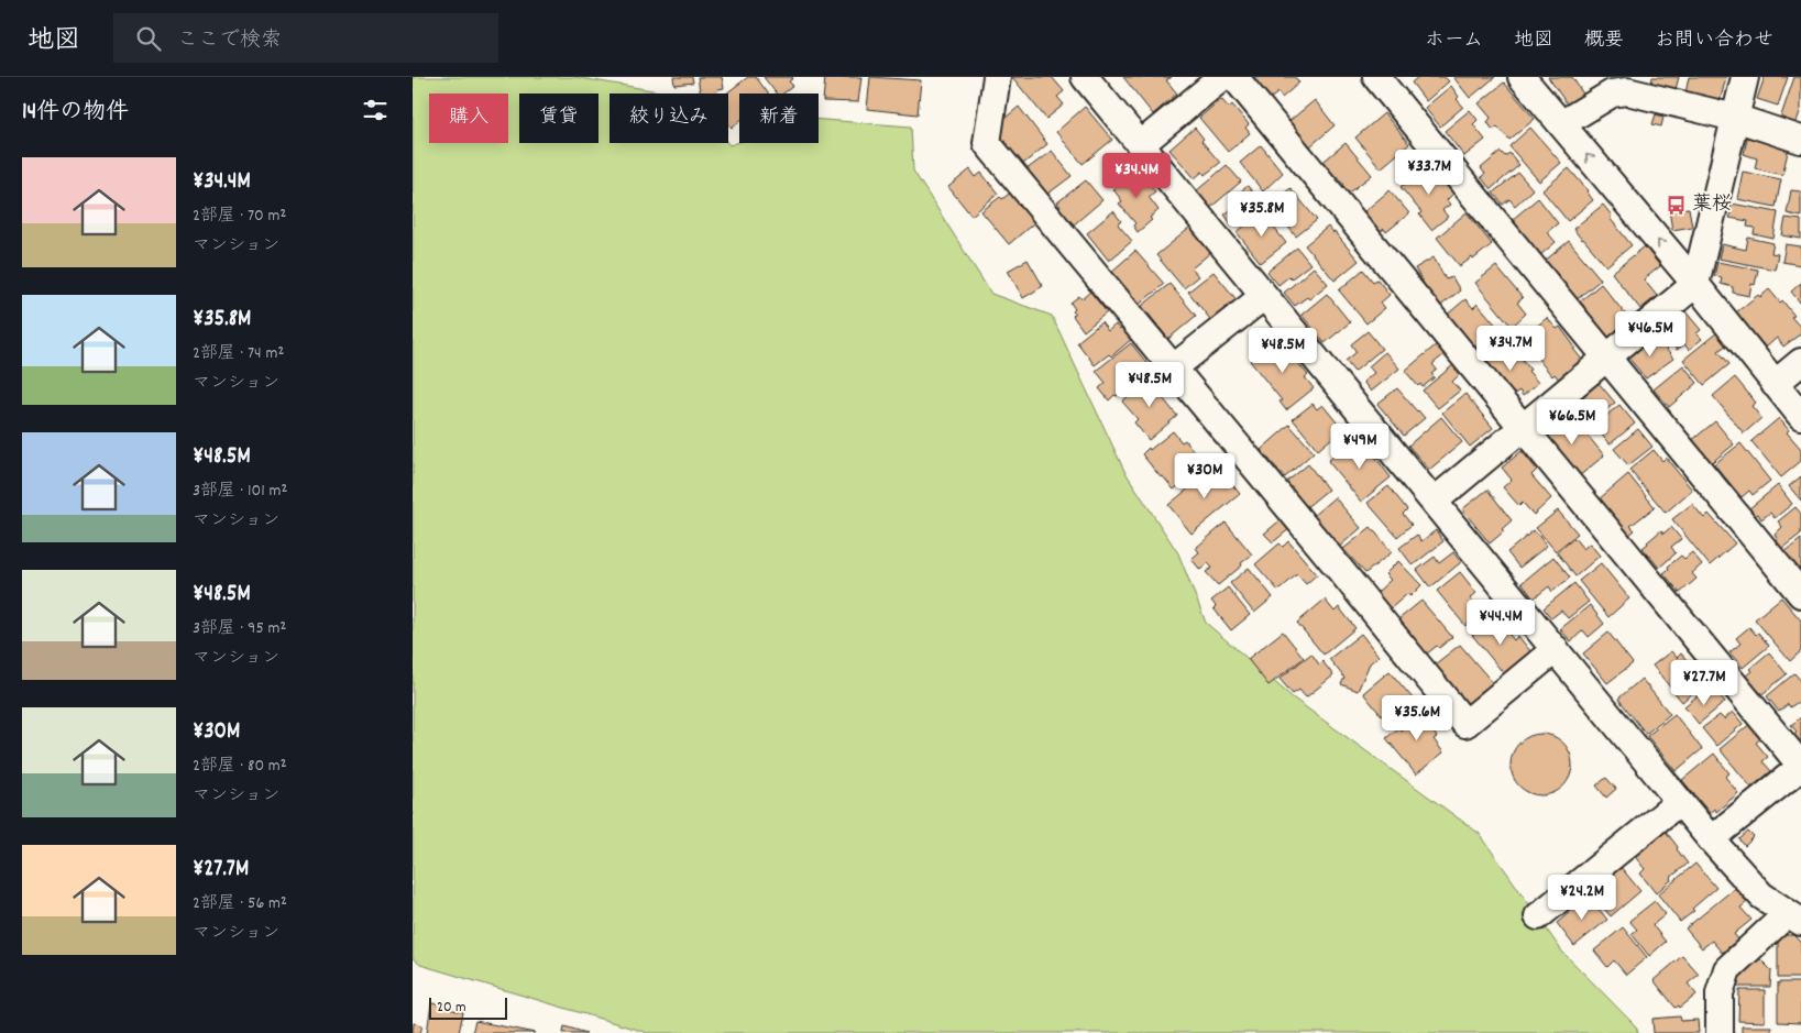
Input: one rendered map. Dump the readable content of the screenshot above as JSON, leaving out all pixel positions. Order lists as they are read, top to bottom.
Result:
{
  "places": {
    "bus stop": ["葉桜"]
  },
  "scale_bar": "20 m",
  "page": {
    "header": "地図",
    "search": "ここで検索",
    "nav": [
      "ホーム",
      "地図",
      "概要",
      "お問い合わせ"
    ],
    "heading": "14件の物件",
    "chip": [
      "購入",
      "賃貸",
      "絞り込み",
      "新着"
    ],
    "list": [
      {
        "name": "¥34.4M",
        "note": "2部屋 · 70 m² · マンション"
      },
      {
        "name": "¥35.8M",
        "note": "2部屋 · 74 m² · マンション"
      },
      {
        "name": "¥48.5M",
        "note": "3部屋 · 101 m² · マンション"
      },
      {
        "name": "¥48.5M",
        "note": "3部屋 · 95 m² · マンション"
      },
      {
        "name": "¥30M",
        "note": "2部屋 · 80 m² · マンション"
      },
      {
        "name": "¥27.7M",
        "note": "2部屋 · 56 m² · マンション"
      }
    ],
    "price": [
      "¥33.7M",
      "¥34.4M",
      "¥35.8M",
      "¥46.5M",
      "¥34.7M",
      "¥48.5M",
      "¥48.5M",
      "¥66.5M",
      "¥49M",
      "¥30M",
      "¥44.4M",
      "¥27.7M",
      "¥35.6M",
      "¥24.2M"
    ],
    "scale": "20 m"
  }
}
